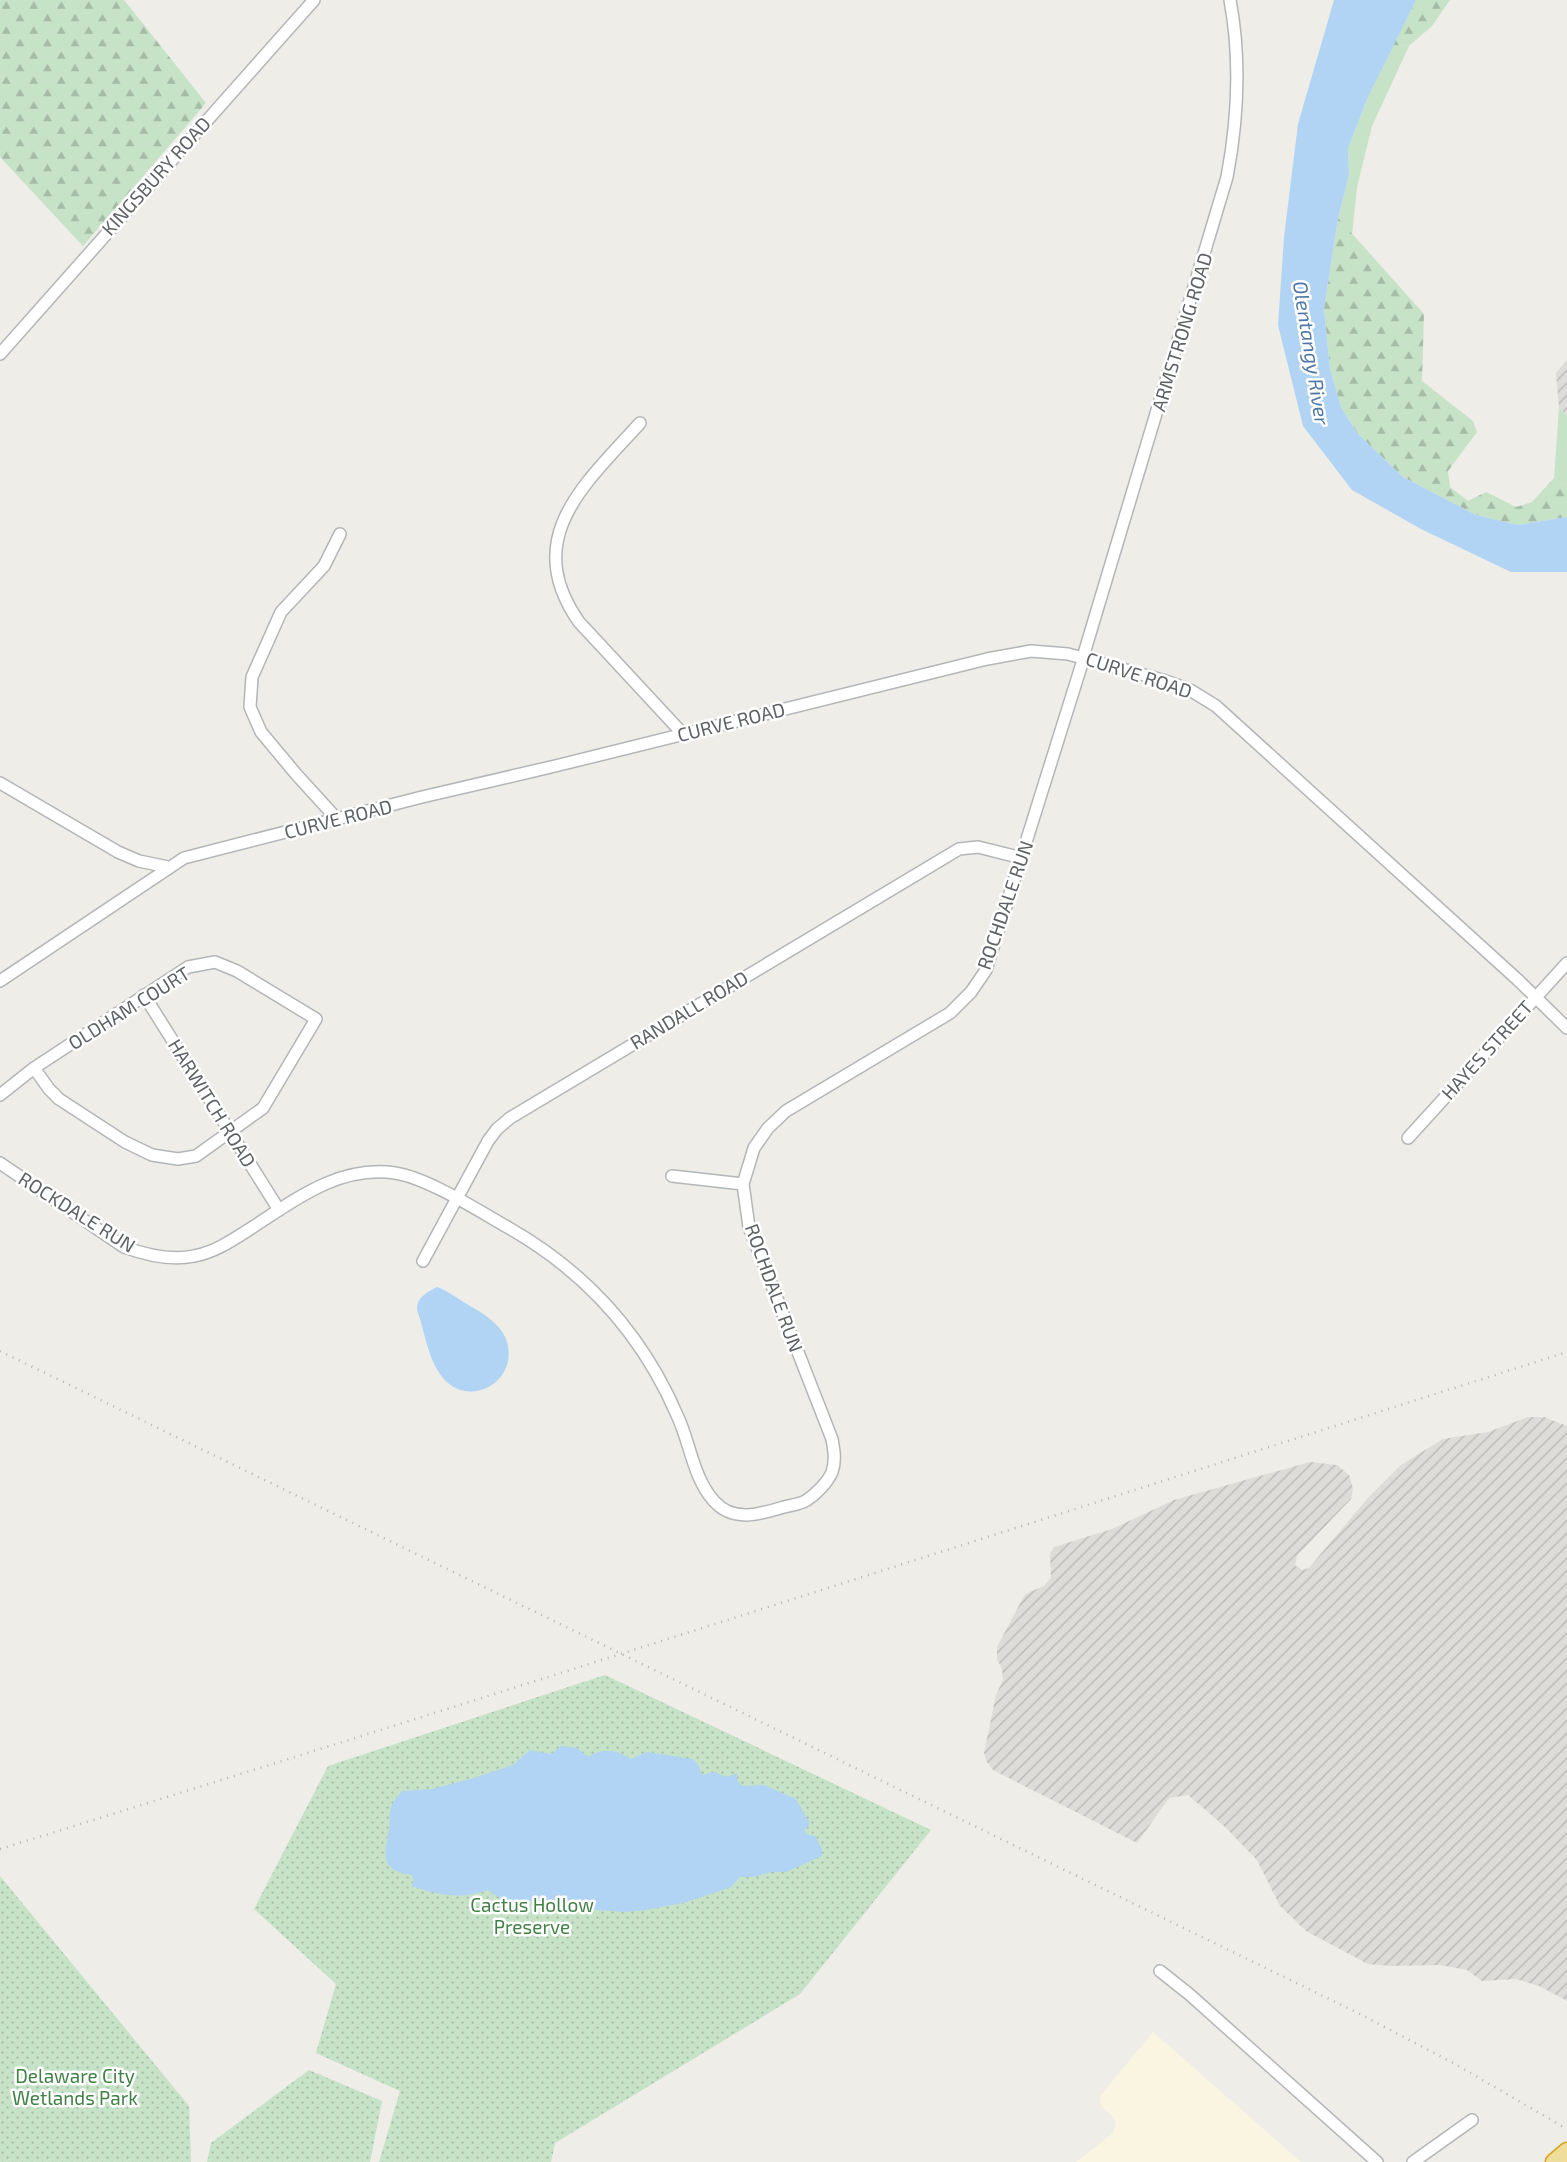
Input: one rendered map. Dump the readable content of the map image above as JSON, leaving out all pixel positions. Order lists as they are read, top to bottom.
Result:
{
  "streets": {
    "street": [
      "KINGSBURY ROAD",
      "ARMSTRONG ROAD",
      "CURVE ROAD",
      "ROCHDALE RUN",
      "OLDHAM COURT",
      "RANDALL ROAD",
      "HAYES STREET",
      "HARWITCH ROAD",
      "ROCKDALE RUN"
    ]
  },
  "crossings": [
    ["ARMSTRONG ROAD", "CURVE ROAD"],
    ["ARMSTRONG ROAD", "ROCHDALE RUN"],
    ["CURVE ROAD", "ROCHDALE RUN"],
    ["CURVE ROAD", "HAYES STREET"],
    ["ROCHDALE RUN", "RANDALL ROAD"],
    ["ROCHDALE RUN", "ROCKDALE RUN"],
    ["OLDHAM COURT", "HARWITCH ROAD"],
    ["RANDALL ROAD", "ROCKDALE RUN"],
    ["HARWITCH ROAD", "ROCKDALE RUN"]
  ],
  "water": ["Olentangy River"],
  "parks": ["Cactus Hollow Preserve", "Delaware City Wetlands Park"]
}
